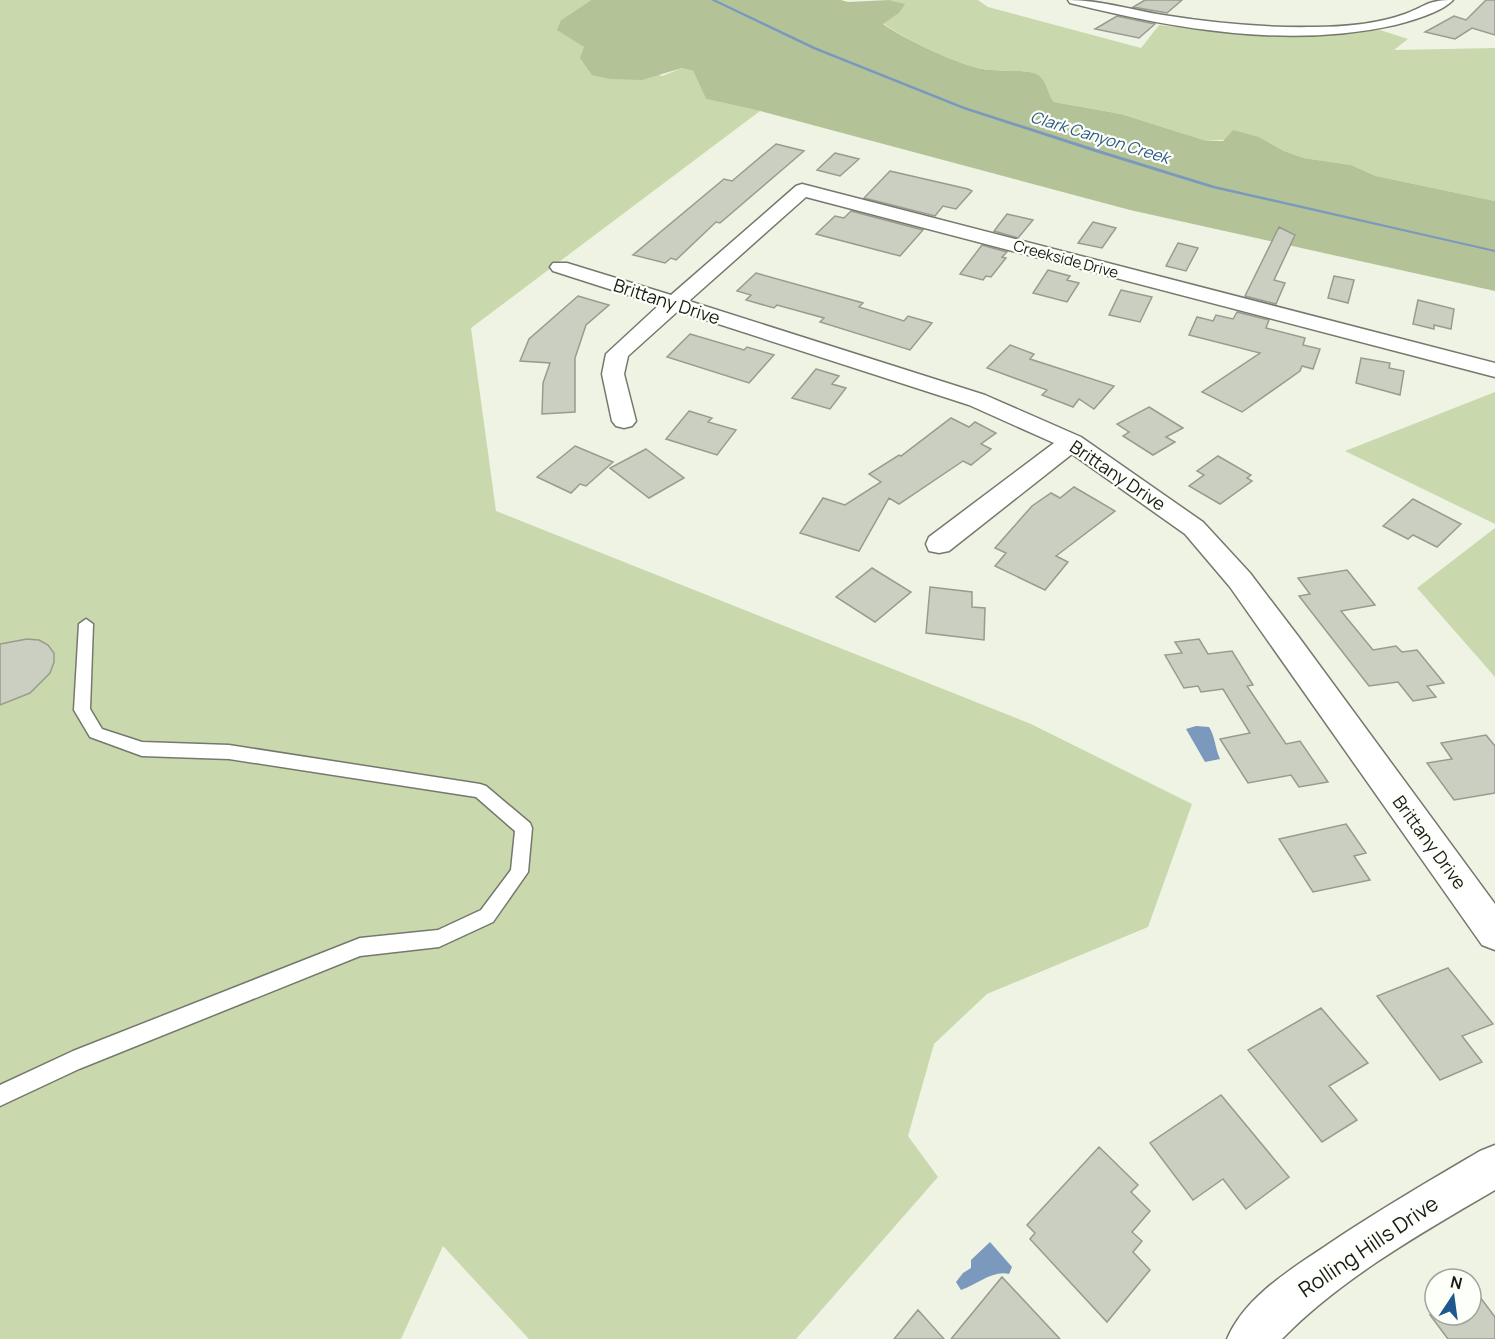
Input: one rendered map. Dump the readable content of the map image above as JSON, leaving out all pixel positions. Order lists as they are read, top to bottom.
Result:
{
  "streets": {
    "street": ["Creekside Drive", "Brittany Drive", "Rolling Hills Drive"]
  },
  "crossings": [
    ["Creekside Drive", "Brittany Drive"]
  ],
  "water": ["Clark Canyon Creek"],
  "north": "top"
}
